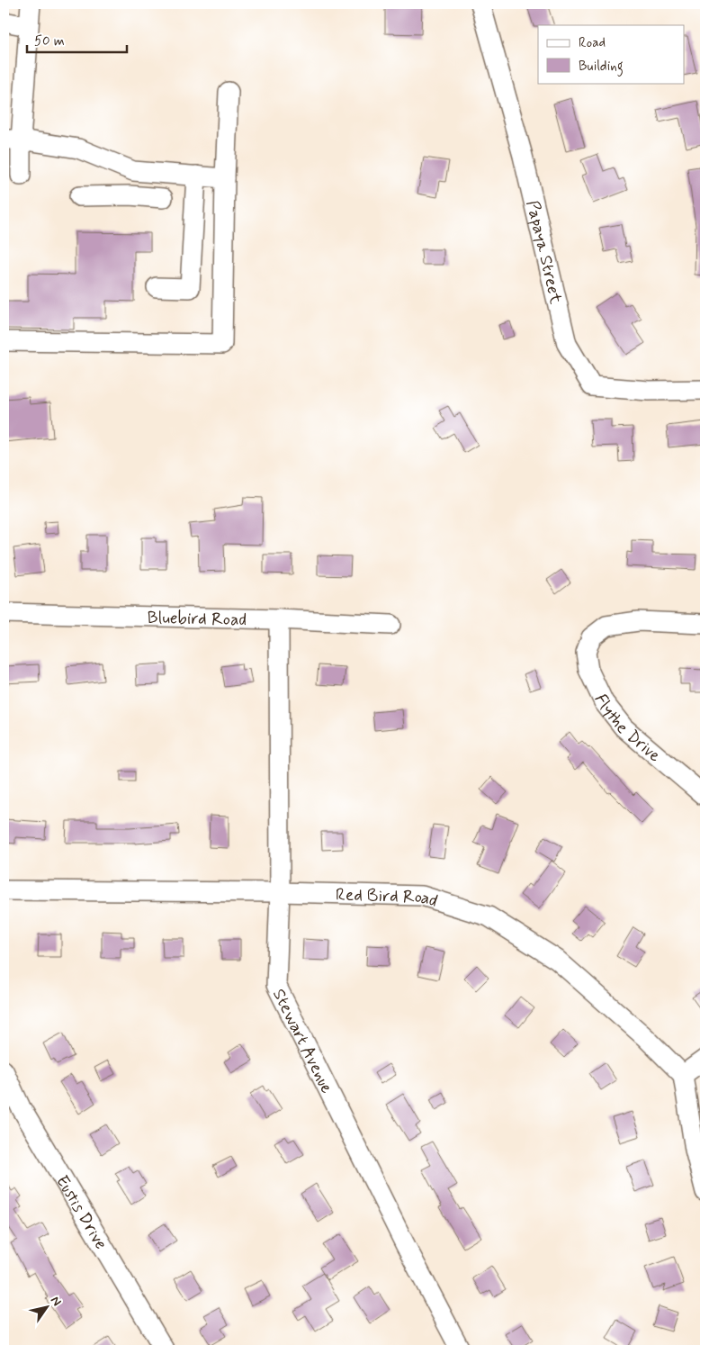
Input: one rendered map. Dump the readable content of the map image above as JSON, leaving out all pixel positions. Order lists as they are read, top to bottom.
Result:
{
  "streets": {
    "street": [
      "Papaya Street",
      "Bluebird Road",
      "Flythe Drive",
      "Red Bird Road",
      "Stewart Avenue",
      "Eustis Drive"
    ]
  },
  "crossings": [
    ["Bluebird Road", "Stewart Avenue"],
    ["Red Bird Road", "Stewart Avenue"]
  ],
  "legend": ["Road", "Building"],
  "scale_bar": "50 m",
  "north": "top right"
}
